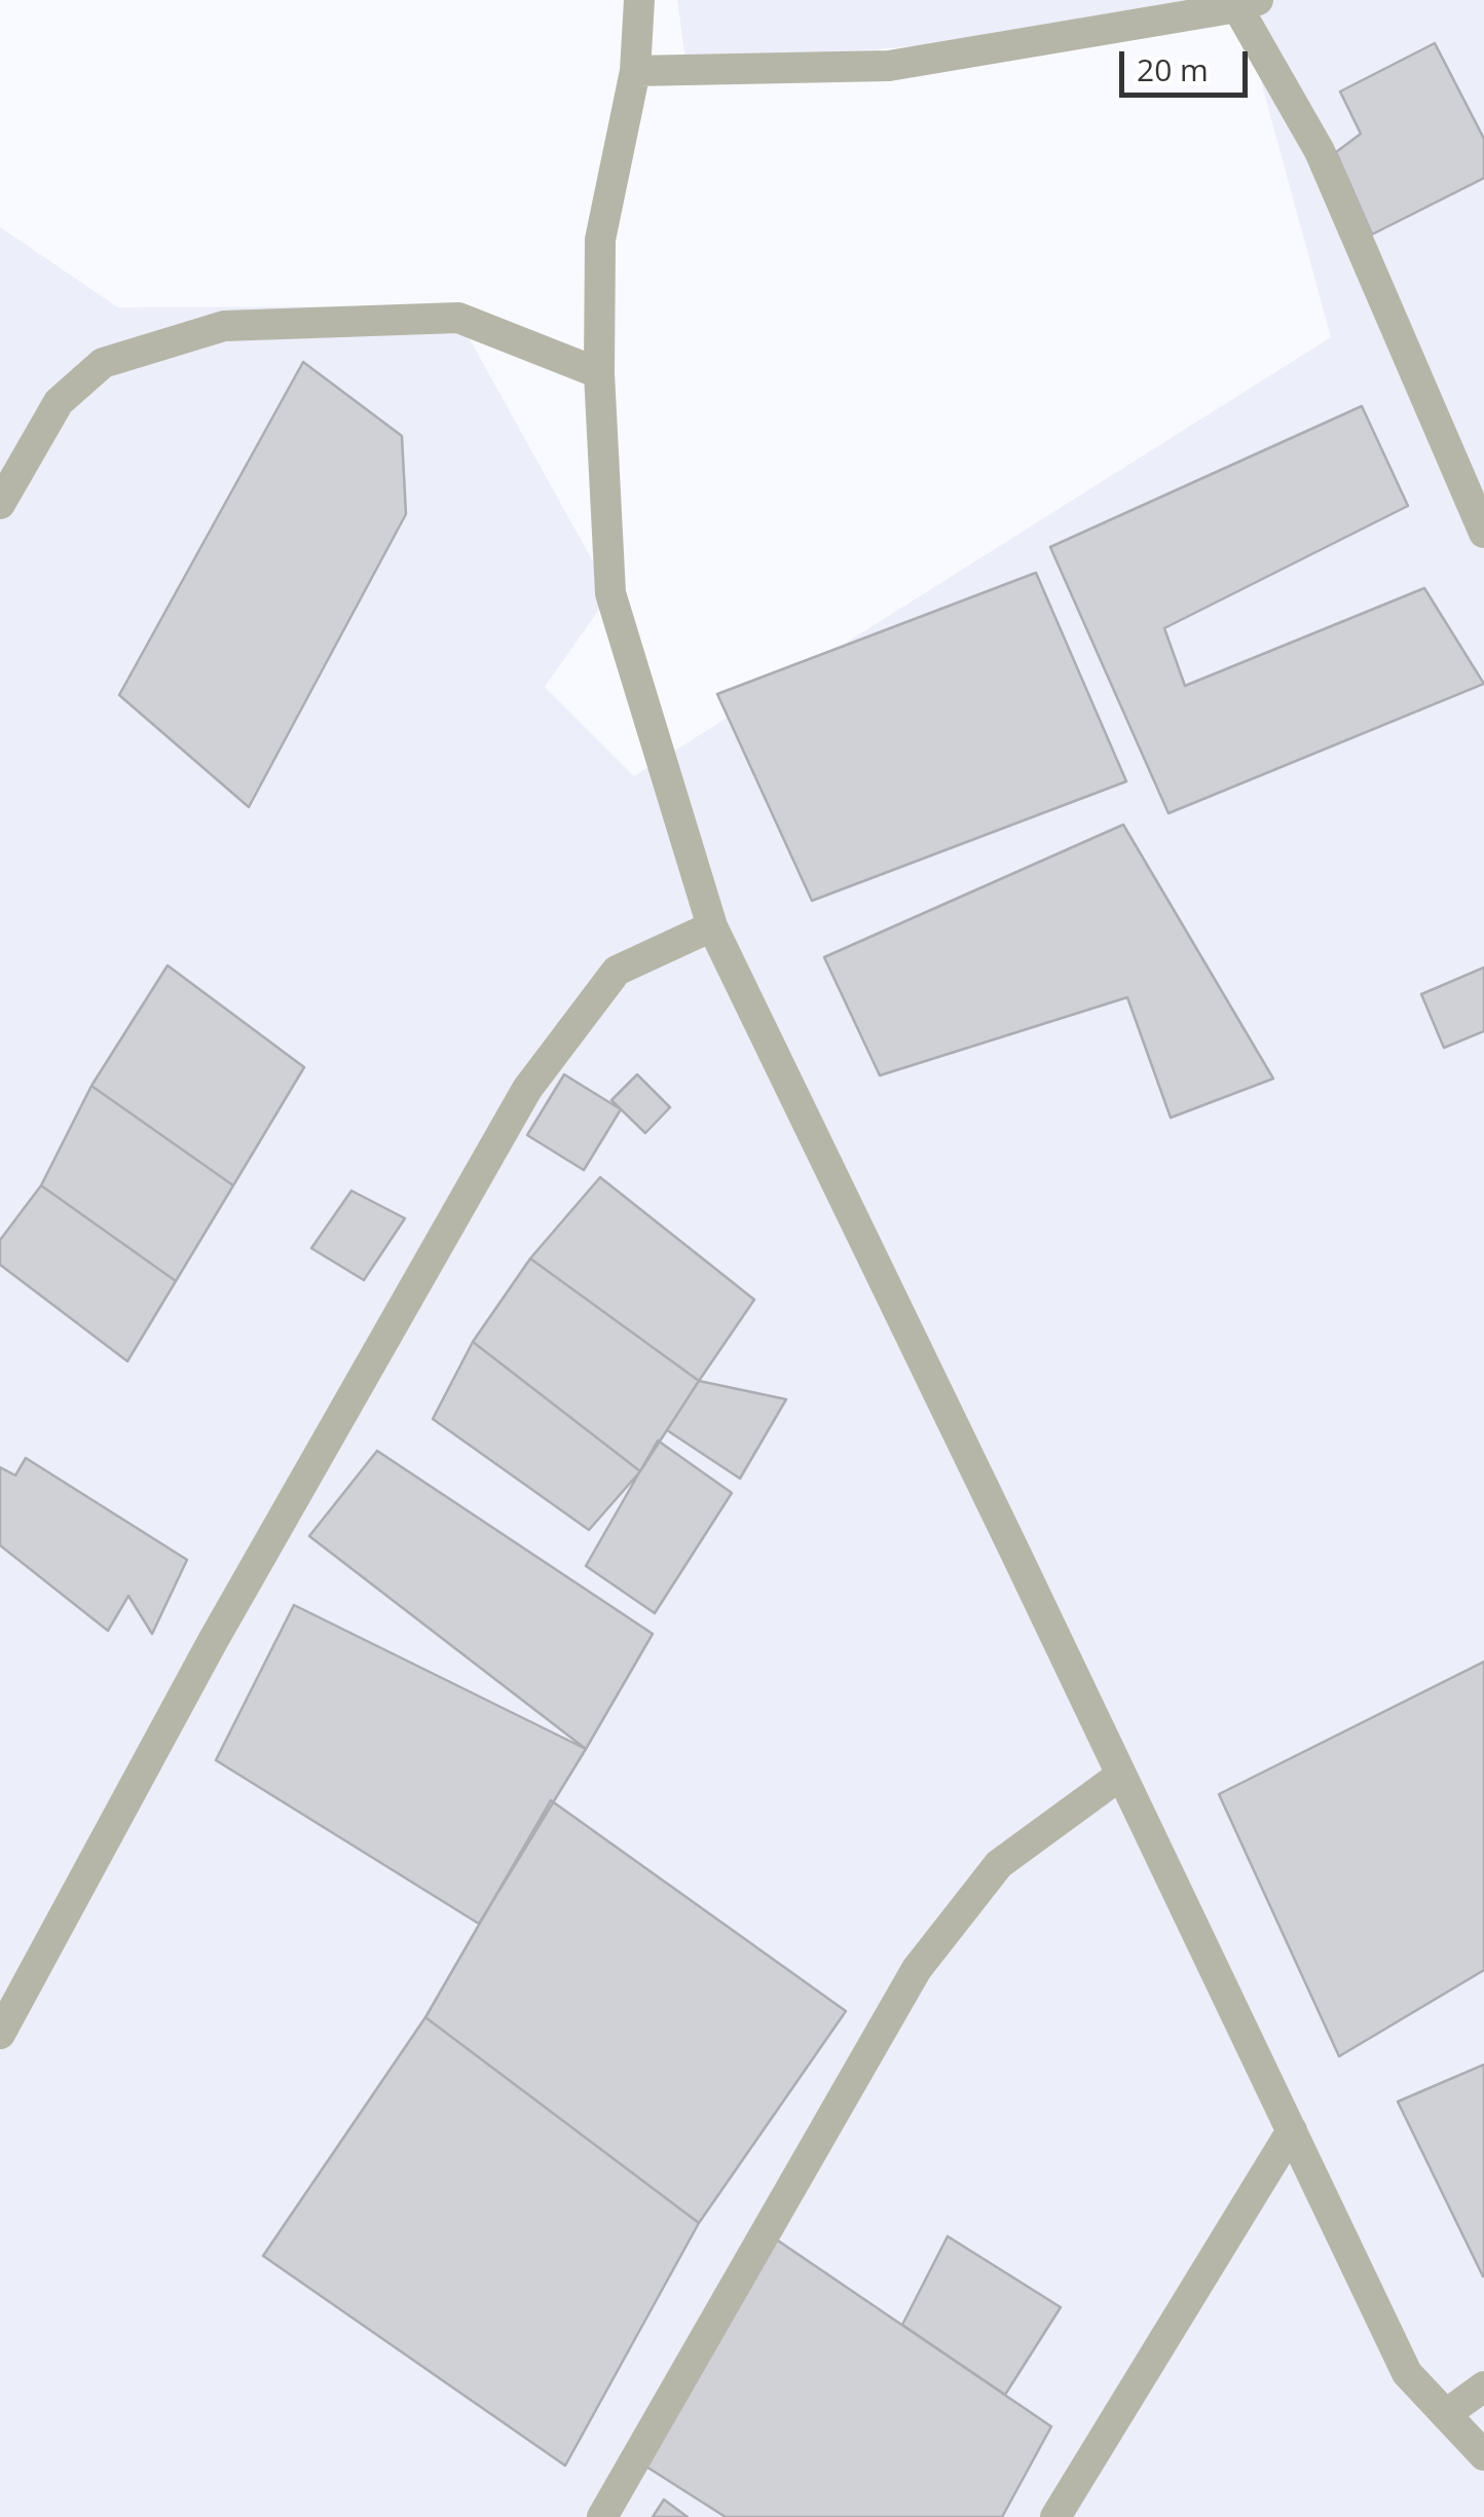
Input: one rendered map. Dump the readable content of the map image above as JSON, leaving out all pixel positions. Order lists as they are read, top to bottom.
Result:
{
  "scale_bar": "20 m"
}
